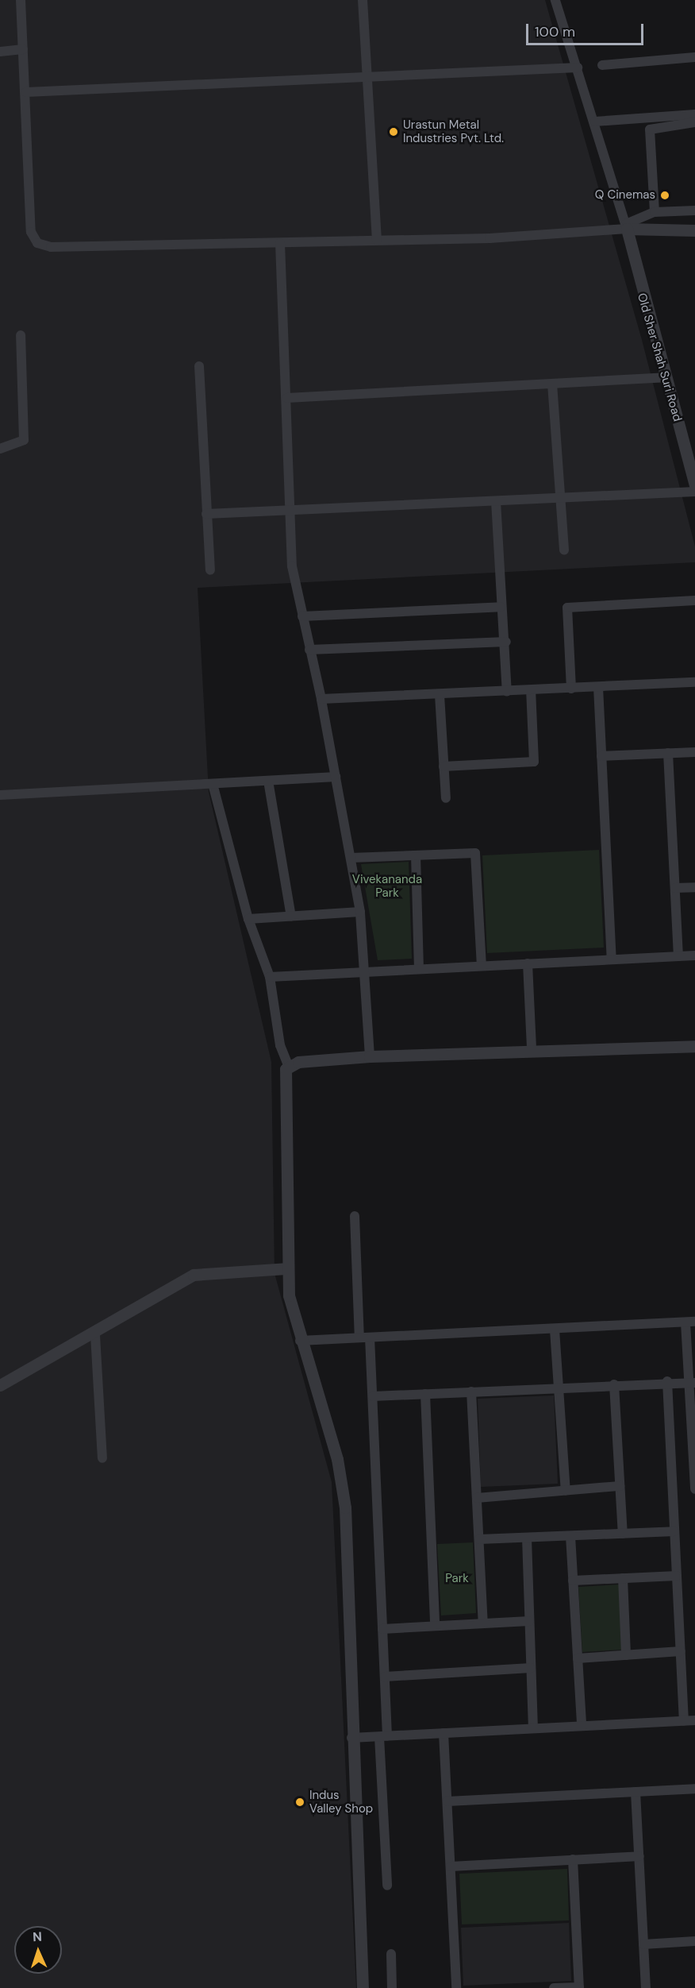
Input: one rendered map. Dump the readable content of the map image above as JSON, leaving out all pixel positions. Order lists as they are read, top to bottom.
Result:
{
  "streets": {
    "street": ["Old Sher Shah Suri Road"]
  },
  "parks": ["Vivekananda Park", "Park"],
  "places": ["Urastun Metal Industries Pvt. Ltd.", "Q Cinemas", "Indus Valley Shop"],
  "scale_bar": "100 m",
  "north": "top"
}
